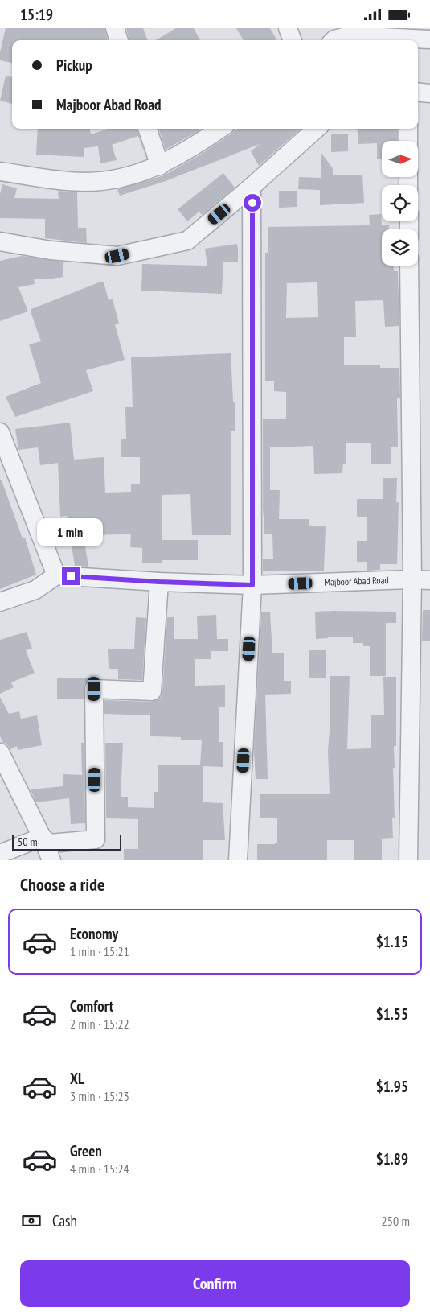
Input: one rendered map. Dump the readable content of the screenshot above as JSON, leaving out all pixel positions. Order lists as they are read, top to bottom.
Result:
{
  "streets": {
    "street": ["Majboor Abad Road"]
  },
  "scale_bar": "50 m",
  "north": "right",
  "page": {
    "status": "15:19",
    "banner": ["Pickup", "Majboor Abad Road"],
    "bubble": "1 min",
    "scale": "50 m",
    "heading": "Choose a ride",
    "list": [
      {
        "name": "Economy",
        "note": "1 min · 15:21",
        "value": "$1.15"
      },
      {
        "name": "Comfort",
        "note": "2 min · 15:22",
        "value": "$1.55"
      },
      {
        "name": "XL",
        "note": "3 min · 15:23",
        "value": "$1.95"
      },
      {
        "name": "Green",
        "note": "4 min · 15:24",
        "value": "$1.89"
      }
    ],
    "pay": ["Cash", "250 m"],
    "buttons": "Confirm"
  }
}
